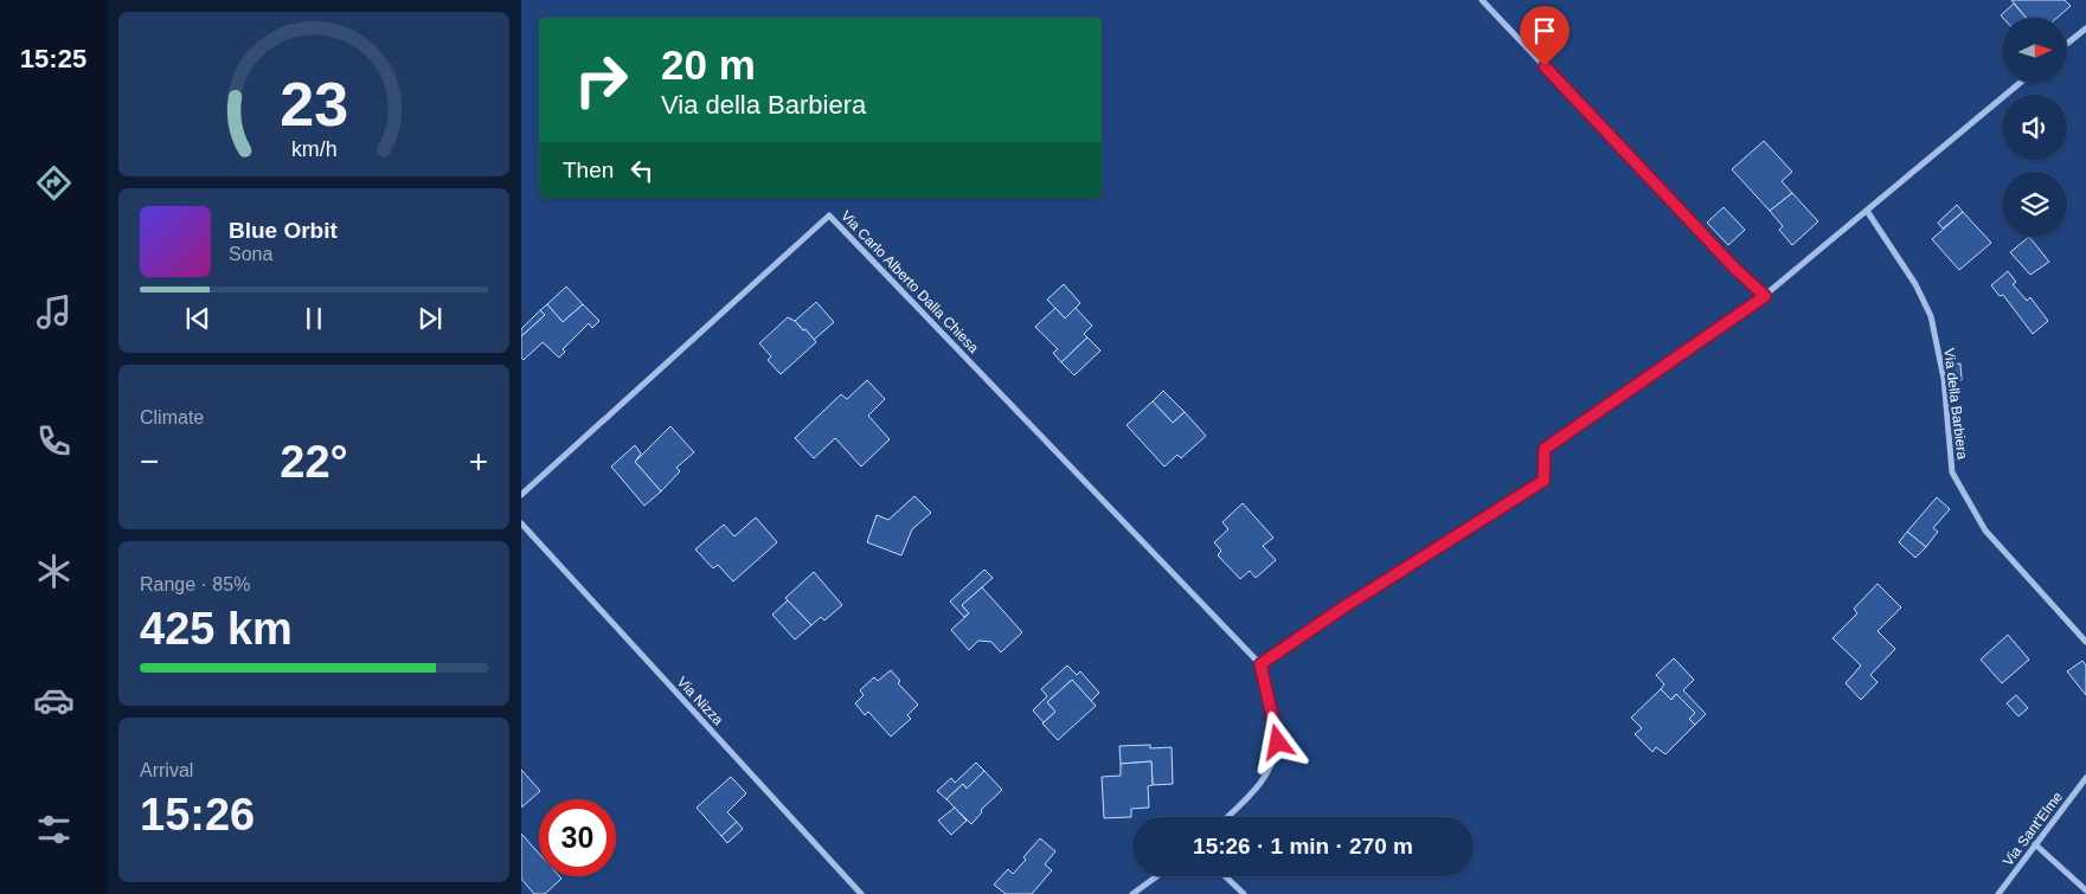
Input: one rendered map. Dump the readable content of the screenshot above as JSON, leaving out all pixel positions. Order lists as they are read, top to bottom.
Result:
{
  "streets": {
    "street": [
      "Via Carlo Alberto Dalla Chiesa",
      "Via della Barbiera",
      "Via Nizza",
      "Via Sant'Elme"
    ]
  },
  "north": "right",
  "page": {
    "tabs": "15:25",
    "turn": ["20 m", "Via della Barbiera"],
    "then": "Then",
    "song": ["Blue Orbit", "Sona"],
    "tile": [
      "Climate",
      ["Range · 85%", "425 km"],
      ["Arrival", "15:26"]
    ],
    "heat": ["−", "22°", "+"],
    "limit": "30",
    "trip": "15:26 · 1 min · 270 m",
    "gauge": ["23", "km/h"]
  }
}
